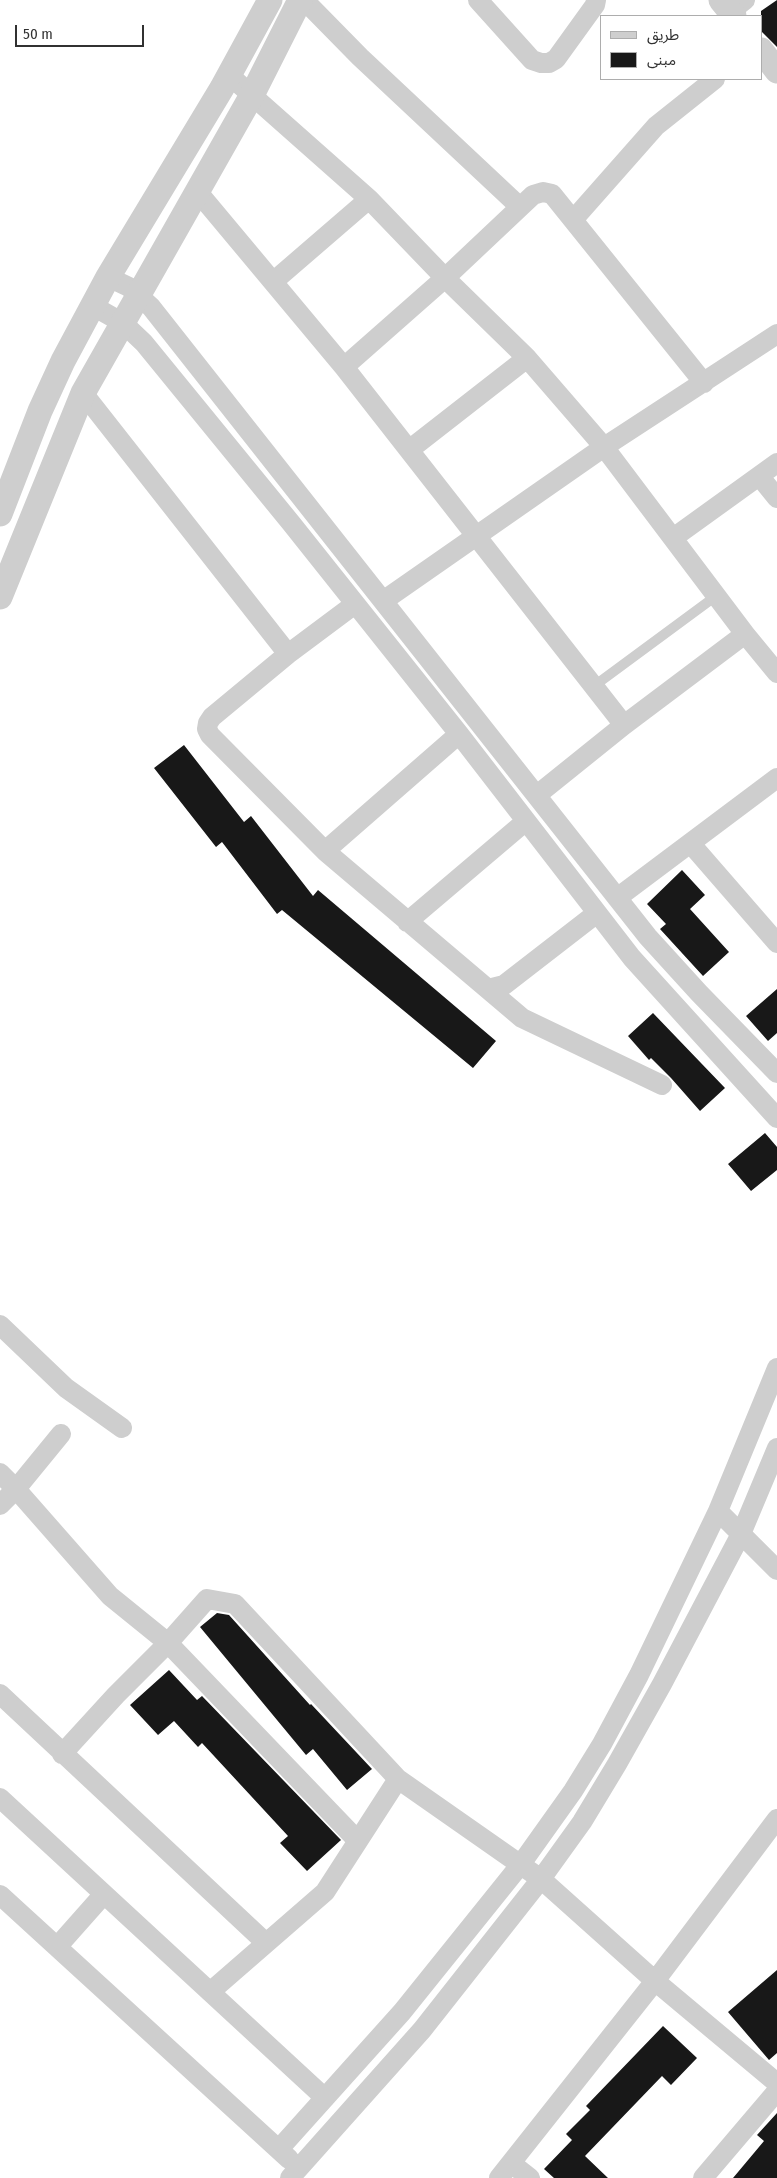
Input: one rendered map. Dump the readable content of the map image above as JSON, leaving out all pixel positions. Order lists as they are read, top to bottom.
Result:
{
  "legend": ["طريق", "مبنى"],
  "scale_bar": "50 m"
}
